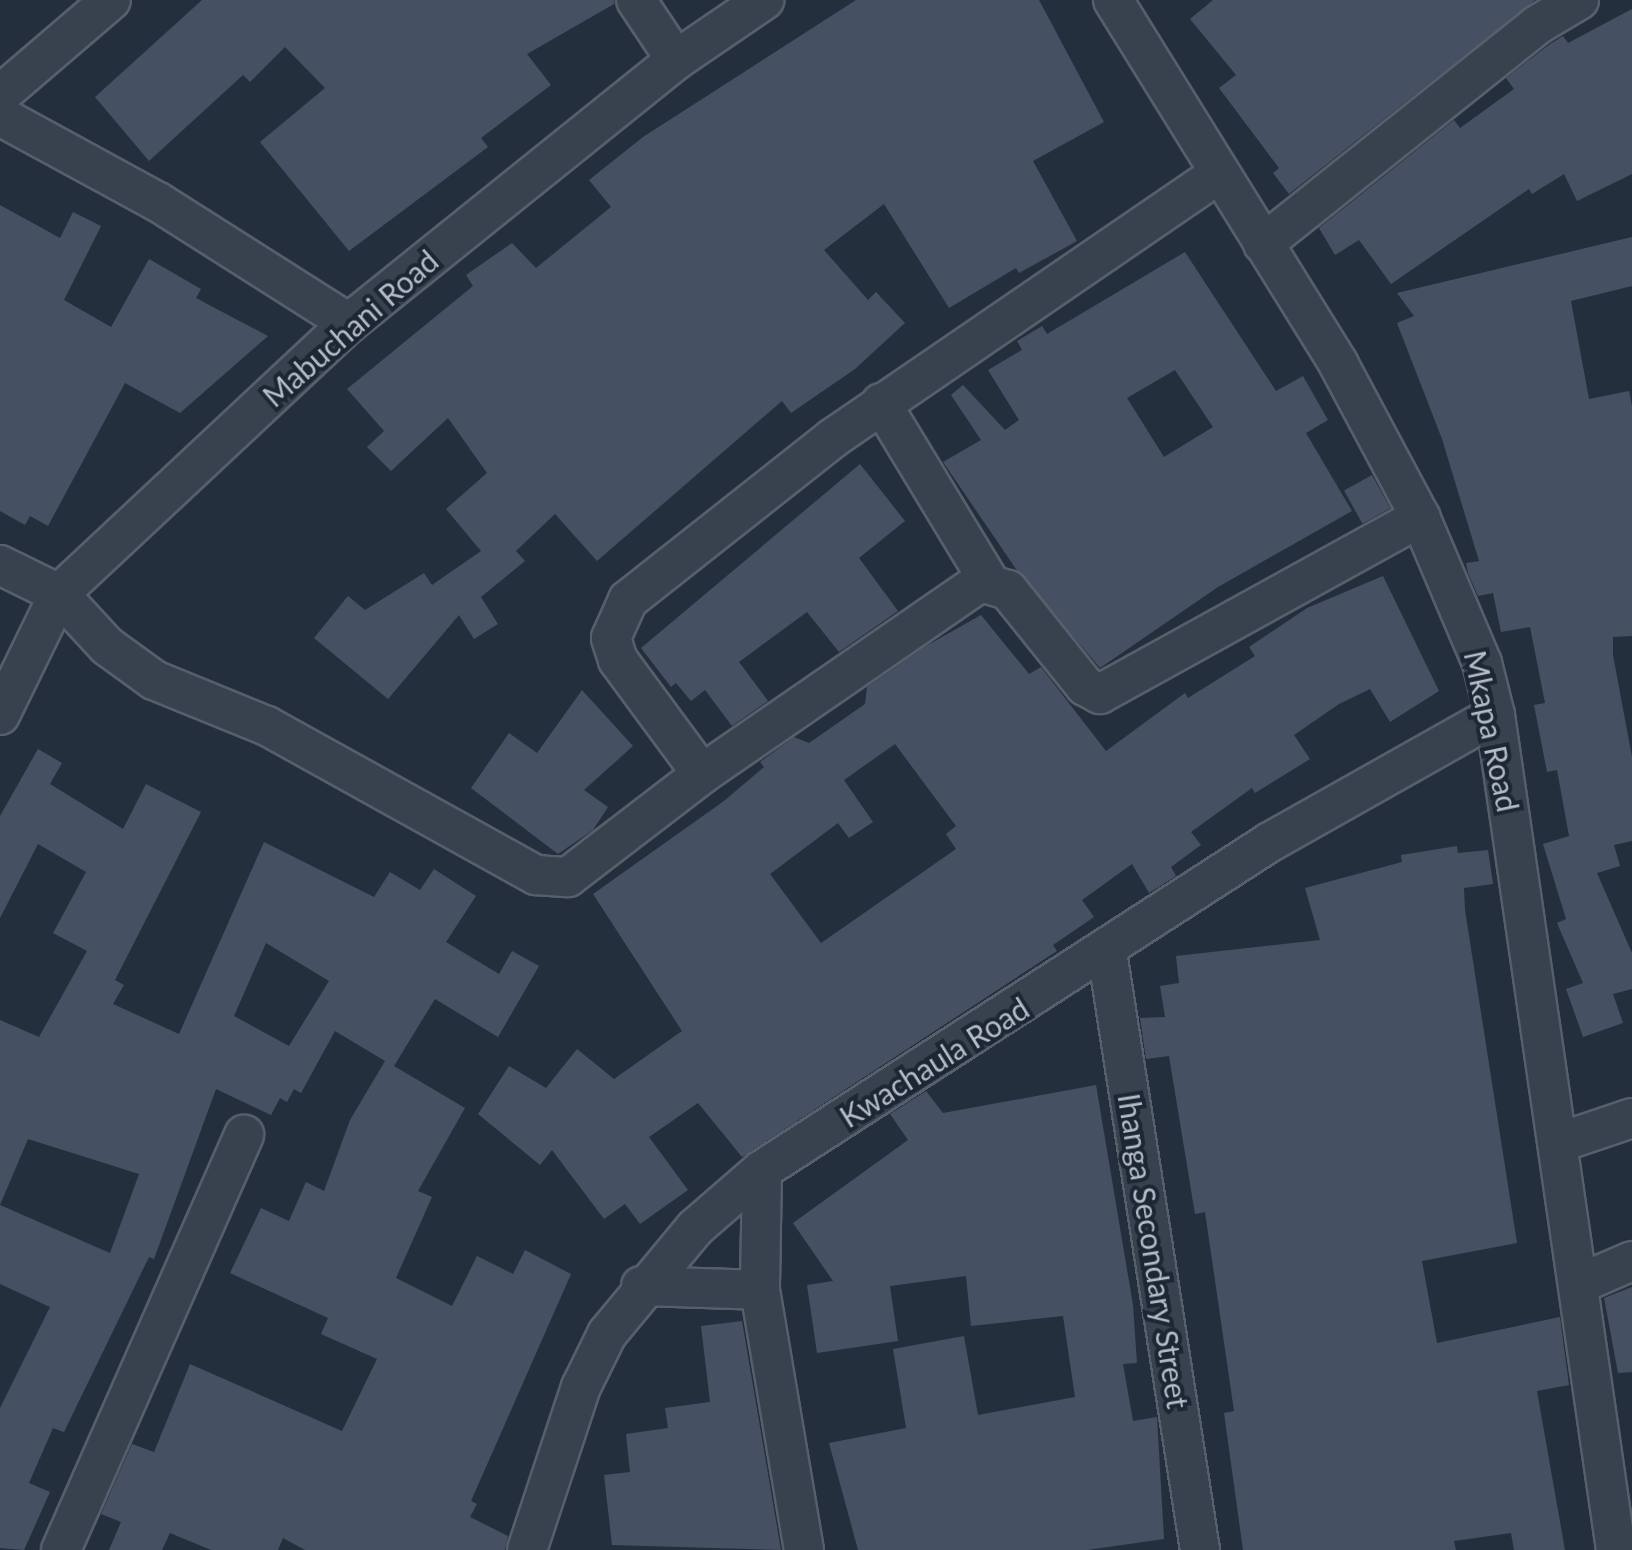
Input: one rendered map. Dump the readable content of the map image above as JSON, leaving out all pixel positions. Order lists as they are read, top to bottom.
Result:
{
  "streets": {
    "street": [
      "Mabuchani Road",
      "Mkapa Road",
      "Kwachaula Road",
      "Ihanga Secondary Street"
    ]
  },
  "crossings": [
    ["Mkapa Road", "Kwachaula Road"],
    ["Kwachaula Road", "Ihanga Secondary Street"]
  ]
}
